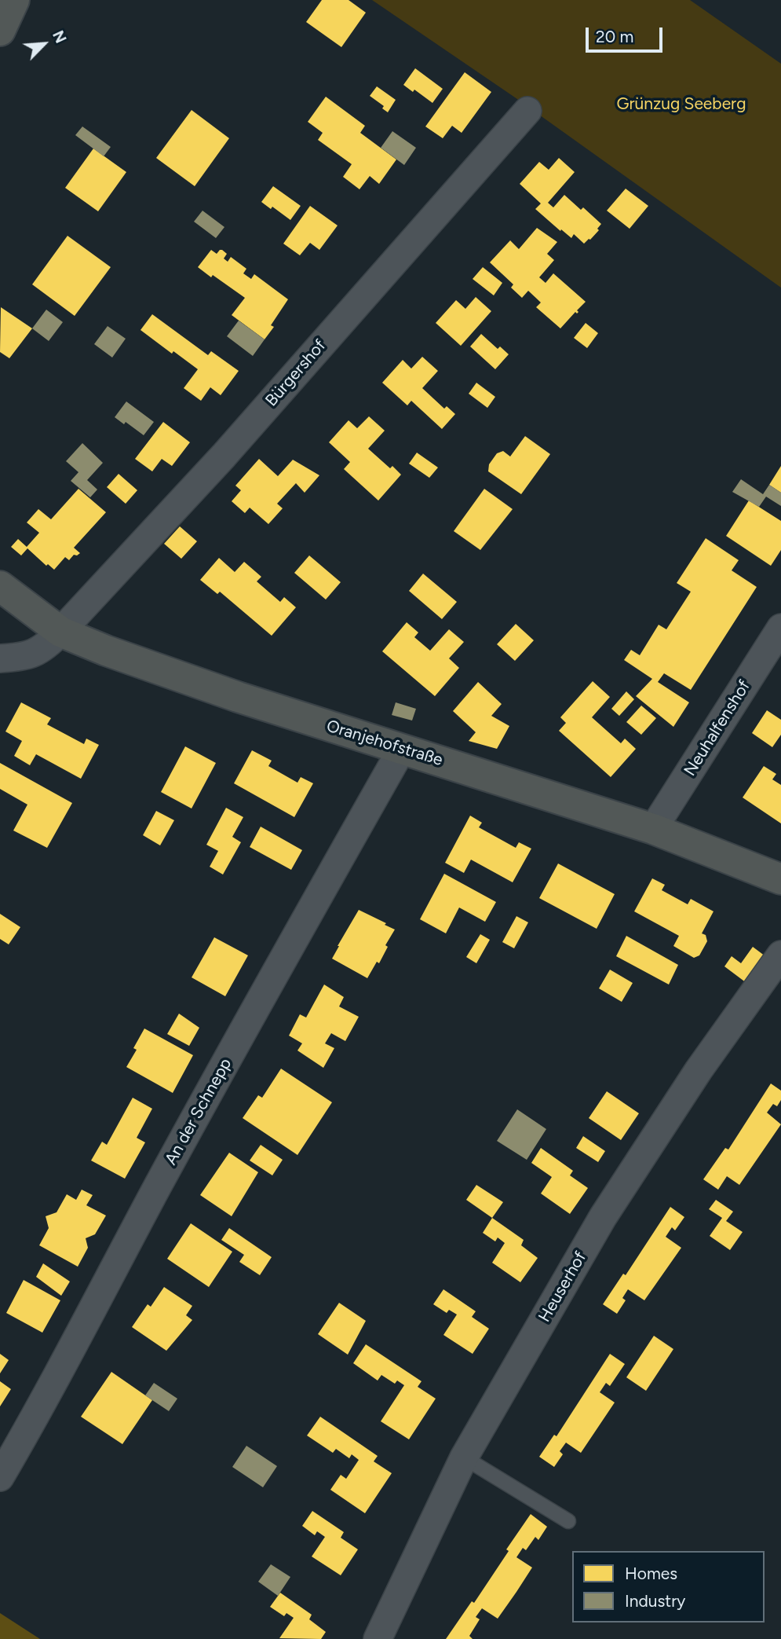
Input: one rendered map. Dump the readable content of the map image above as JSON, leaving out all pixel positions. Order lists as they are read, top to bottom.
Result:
{
  "streets": {
    "street": [
      "Bürgershof",
      "Neuhalfenshof",
      "Oranjehofstraße",
      "An der Schnepp",
      "Heuserhof"
    ]
  },
  "crossings": [
    ["Bürgershof", "Oranjehofstraße"],
    ["Neuhalfenshof", "Oranjehofstraße"],
    ["Oranjehofstraße", "An der Schnepp"]
  ],
  "parks": ["Grünzug Seeberg"],
  "legend": ["Homes", "Industry"],
  "scale_bar": "20 m",
  "north": "top right"
}
